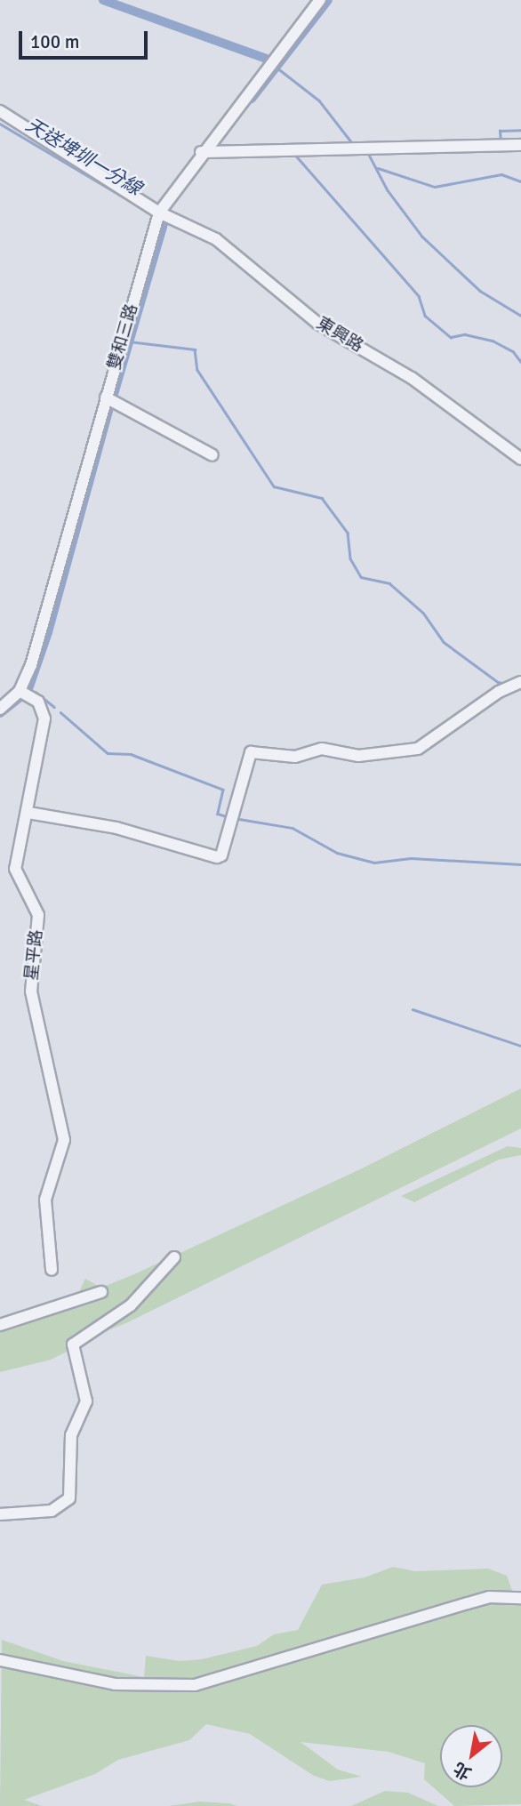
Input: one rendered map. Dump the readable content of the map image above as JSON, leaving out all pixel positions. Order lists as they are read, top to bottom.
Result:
{
  "streets": {
    "street": ["東興路", "雙和三路", "星平路"]
  },
  "crossings": [
    ["東興路", "雙和三路"],
    ["雙和三路", "星平路"]
  ],
  "water": ["天送埤圳一分線"],
  "scale_bar": "100 m",
  "north": "bottom left"
}
